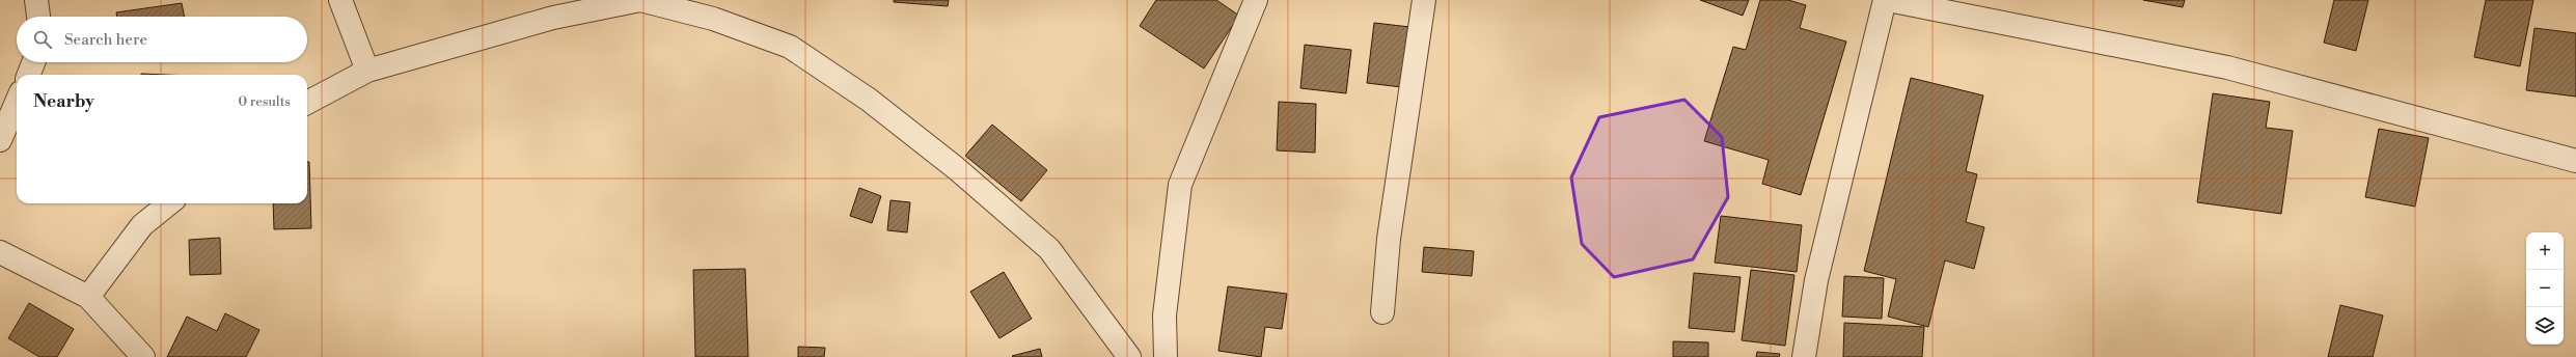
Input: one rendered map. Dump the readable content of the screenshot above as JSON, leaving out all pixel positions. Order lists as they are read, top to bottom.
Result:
{
  "page": {
    "search": "Search here",
    "heading": ["Nearby", "0 results"],
    "map_buttons": ["+", "−"]
  }
}
